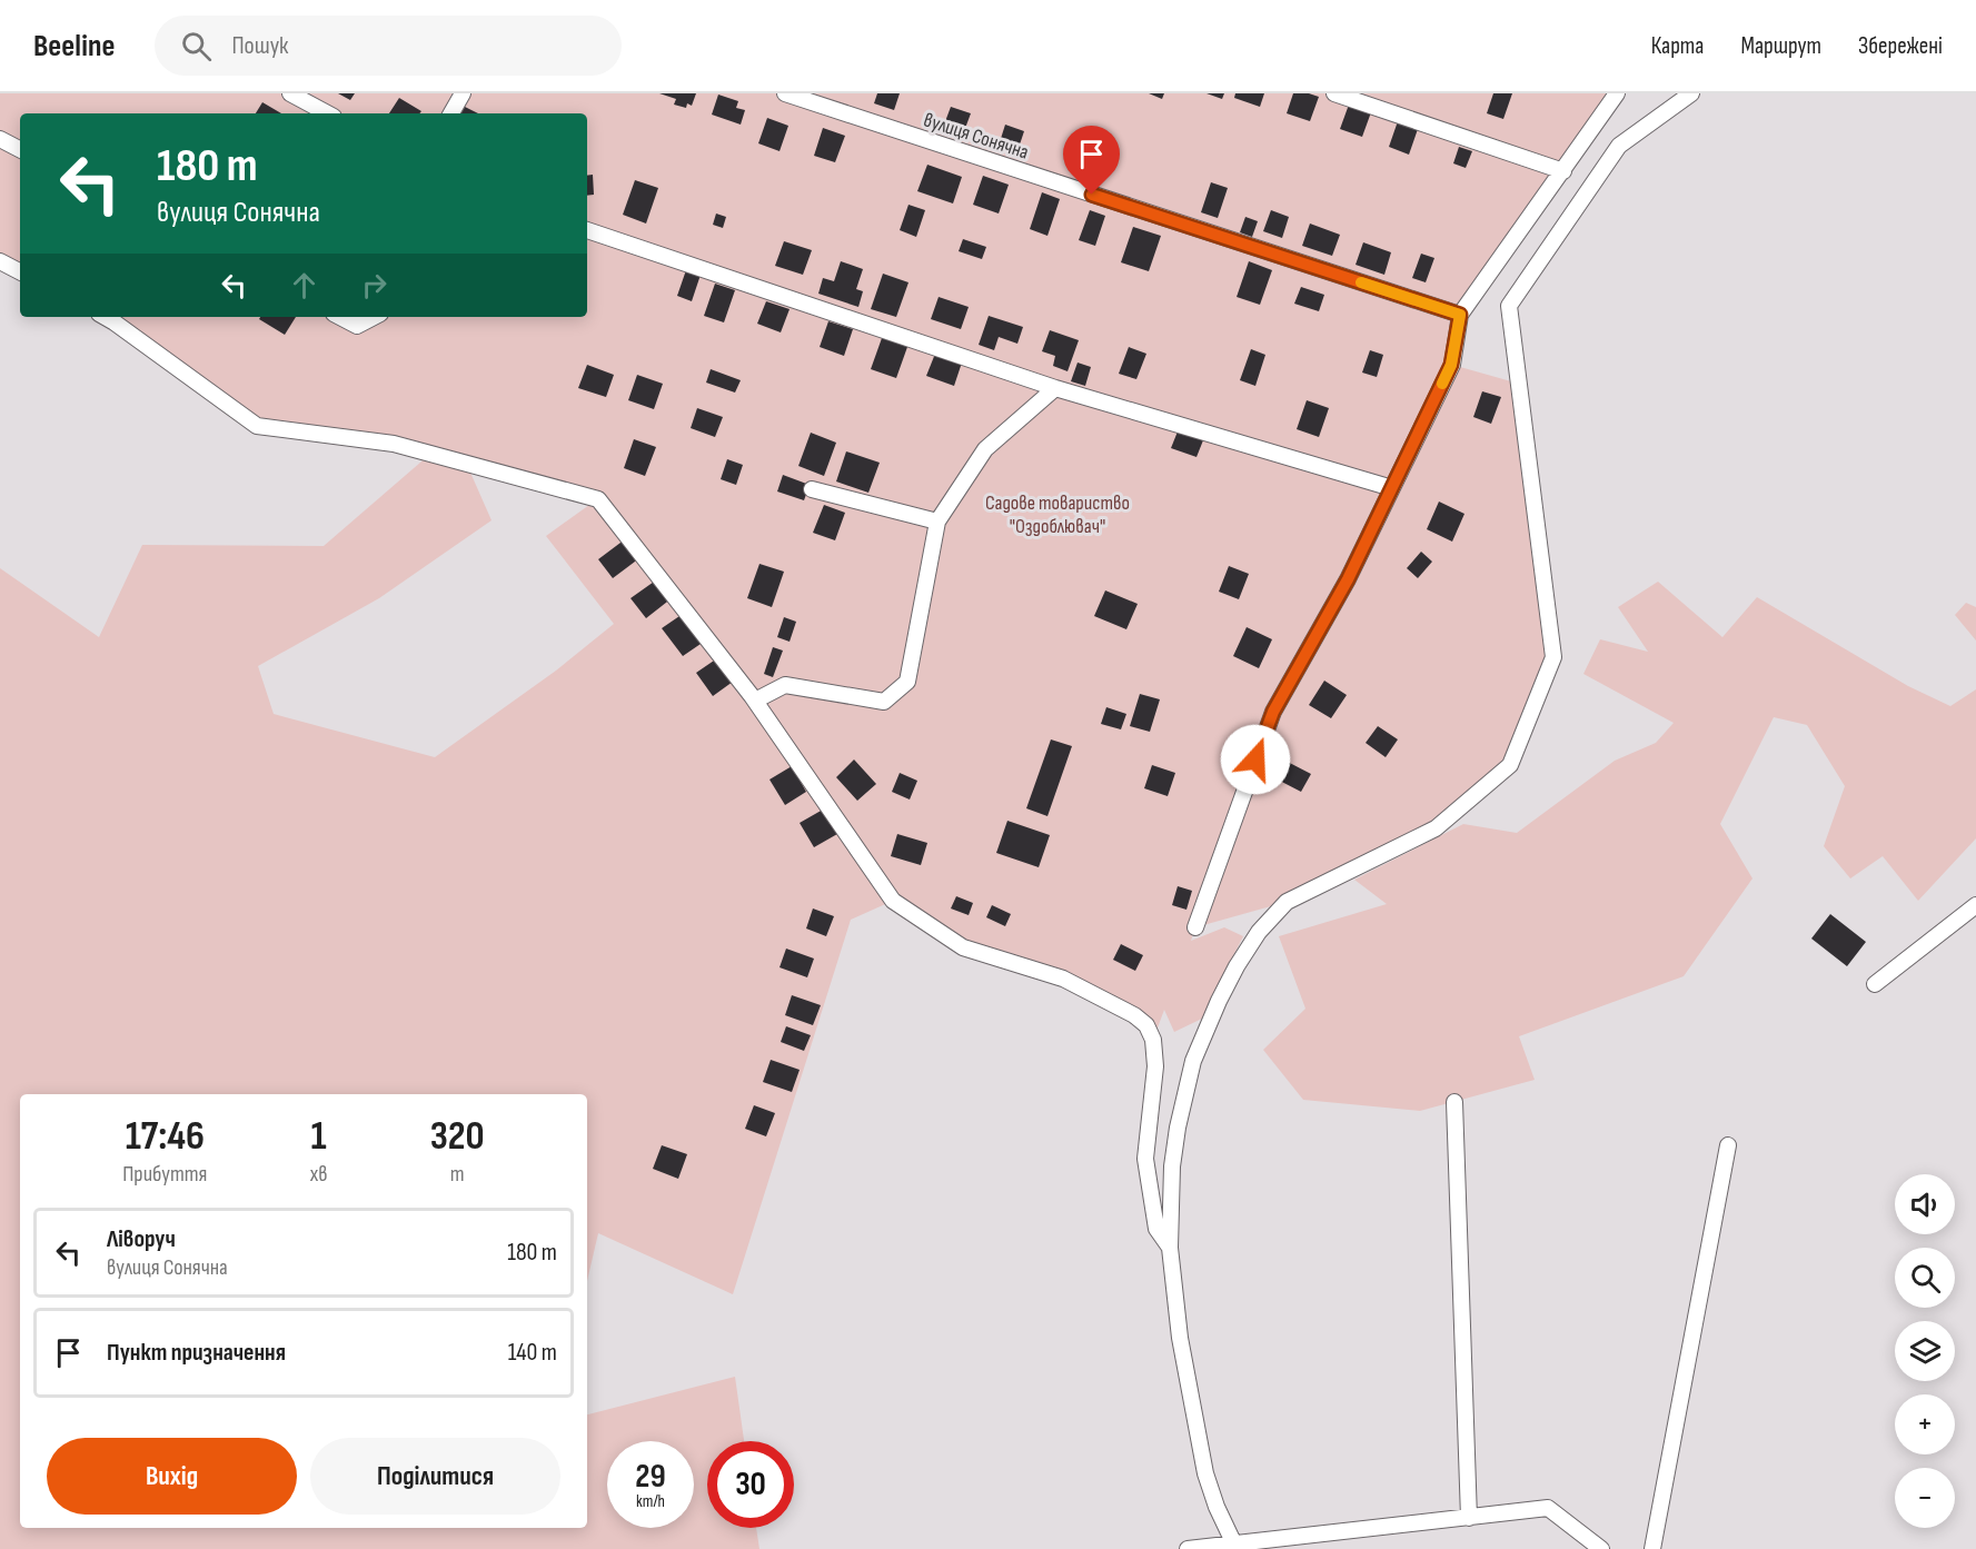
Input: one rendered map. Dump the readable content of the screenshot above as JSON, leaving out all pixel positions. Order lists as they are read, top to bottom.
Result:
{
  "streets": {
    "street": ["вулиця Сонячна"]
  },
  "parks": ["Садове товариство \"Оздоблювач\""],
  "page": {
    "header": "Beeline",
    "search": "Пошук",
    "nav": ["Карта", "Маршрут", "Збережені"],
    "turn": ["180 m", "вулиця Сонячна"],
    "eta": [
      "17:46",
      "Прибуття",
      "1",
      "хв",
      "320",
      "m"
    ],
    "map_buttons": ["+", "−"],
    "list": [
      {
        "name": "Ліворуч",
        "note": "вулиця Сонячна",
        "value": "180 m"
      },
      {
        "name": "Пункт призначення",
        "value": "140 m"
      }
    ],
    "buttons": ["Вихід", "Поділитися"],
    "speed": "29 km/h",
    "limit": "30"
  }
}
